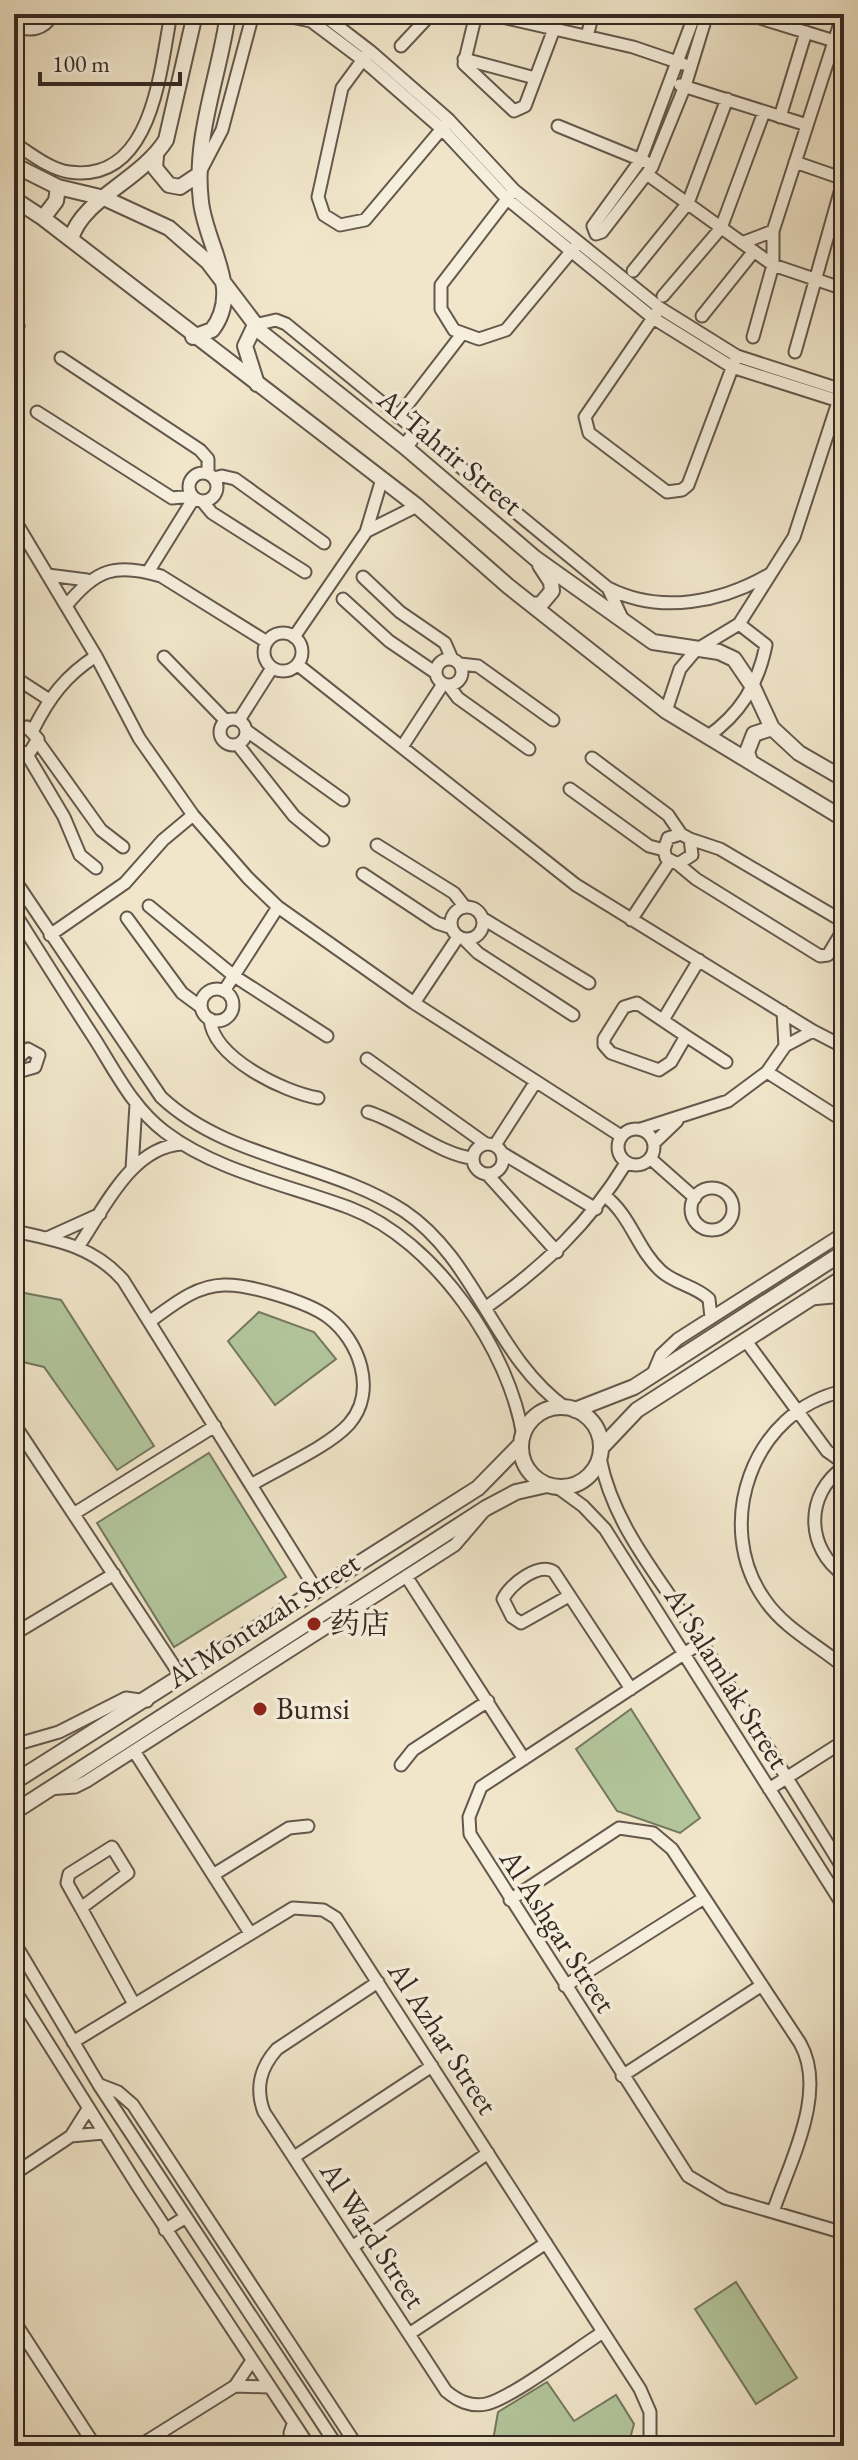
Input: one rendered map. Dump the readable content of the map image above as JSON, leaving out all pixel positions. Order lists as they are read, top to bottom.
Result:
{
  "streets": {
    "street": [
      "Al Tahrir Street",
      "Al Montazah Street",
      "Al Salamlak Street",
      "Al Ashgar Street",
      "Al Azhar Street",
      "Al Ward Street"
    ]
  },
  "crossings": [
    ["Al Montazah Street", "Al Salamlak Street"],
    ["Al Salamlak Street", "Al Ashgar Street"],
    ["Al Azhar Street", "Al Ward Street"]
  ],
  "places": ["药店", "Bumsi"],
  "scale_bar": "100 m"
}
